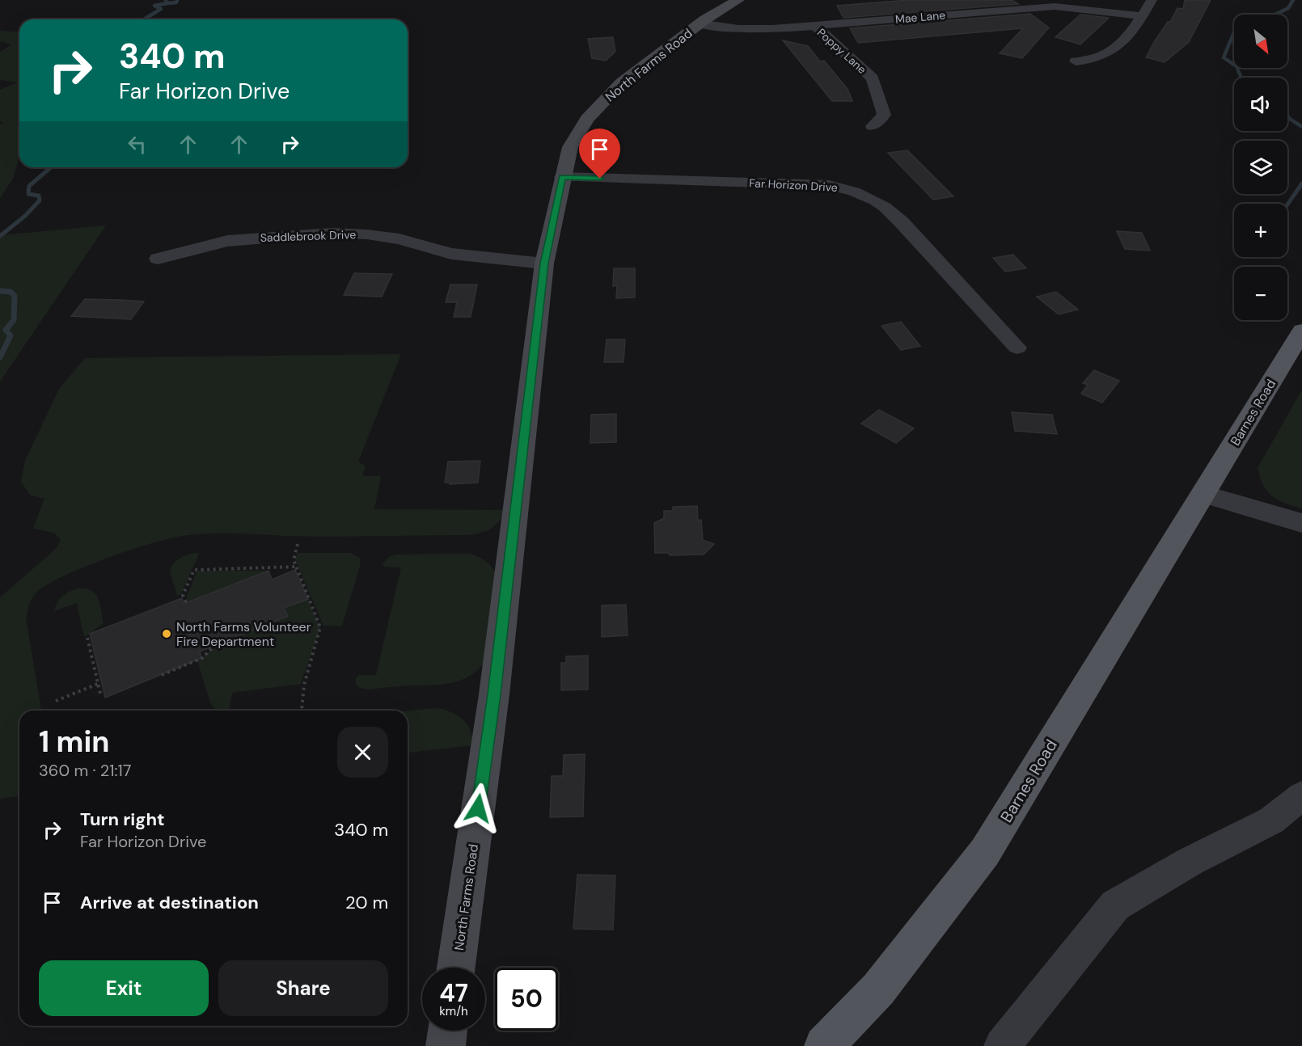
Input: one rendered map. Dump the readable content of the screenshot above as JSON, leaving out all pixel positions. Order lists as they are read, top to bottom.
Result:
{
  "streets": {
    "main road": ["North Farms Road", "Barnes Road"],
    "street": [
      "Mae Lane",
      "Poppy Lane",
      "Far Horizon Drive",
      "Saddlebrook Drive"
    ]
  },
  "crossings": [
    ["Mae Lane", "Poppy Lane"],
    ["Mae Lane", "North Farms Road"],
    ["North Farms Road", "Far Horizon Drive"],
    ["North Farms Road", "Saddlebrook Drive"]
  ],
  "places": ["North Farms Volunteer Fire Department"],
  "north": "bottom right",
  "page": {
    "map_buttons": ["+", "−"],
    "turn": ["340 m", "Far Horizon Drive"],
    "heading": ["1 min", "360 m · 21:17"],
    "list": [
      {
        "name": "Turn right",
        "note": "Far Horizon Drive",
        "value": "340 m"
      },
      {
        "name": "Arrive at destination",
        "value": "20 m"
      }
    ],
    "buttons": ["Exit", "Share"],
    "speed": "47 km/h",
    "limit": "50"
  }
}
